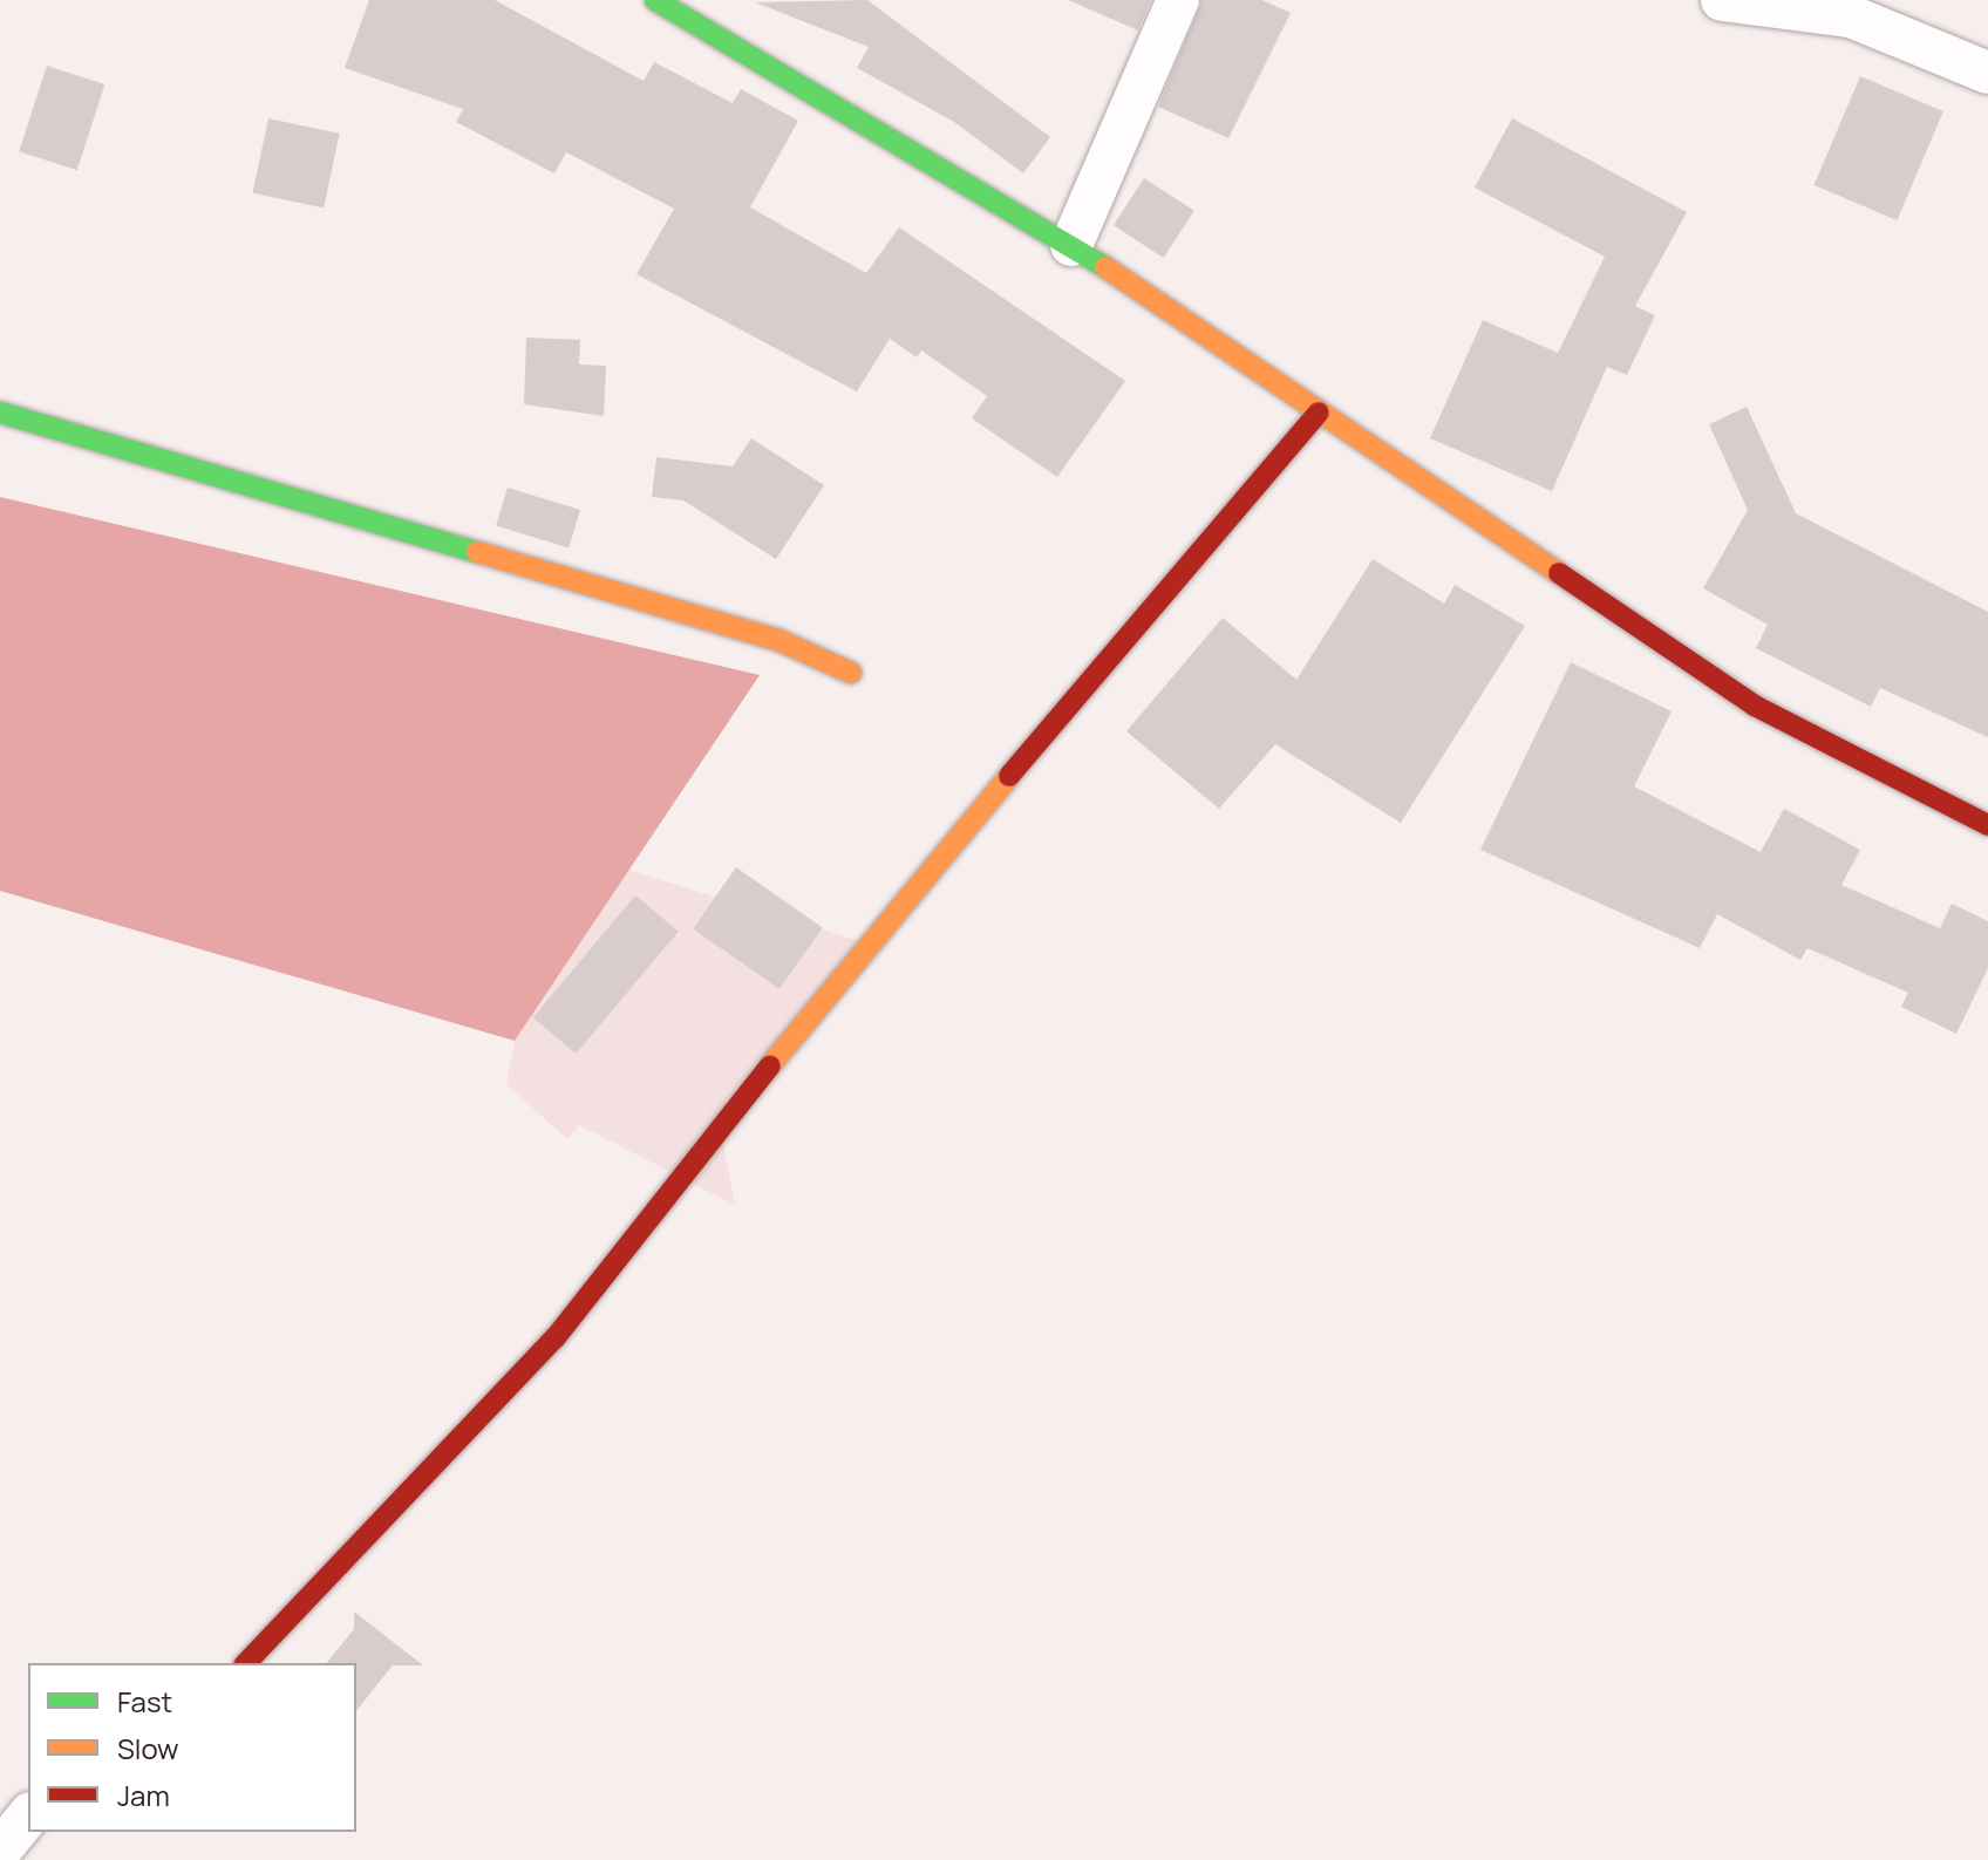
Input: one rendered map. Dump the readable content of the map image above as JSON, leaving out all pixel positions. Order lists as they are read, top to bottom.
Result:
{
  "legend": ["Fast", "Slow", "Jam"]
}
